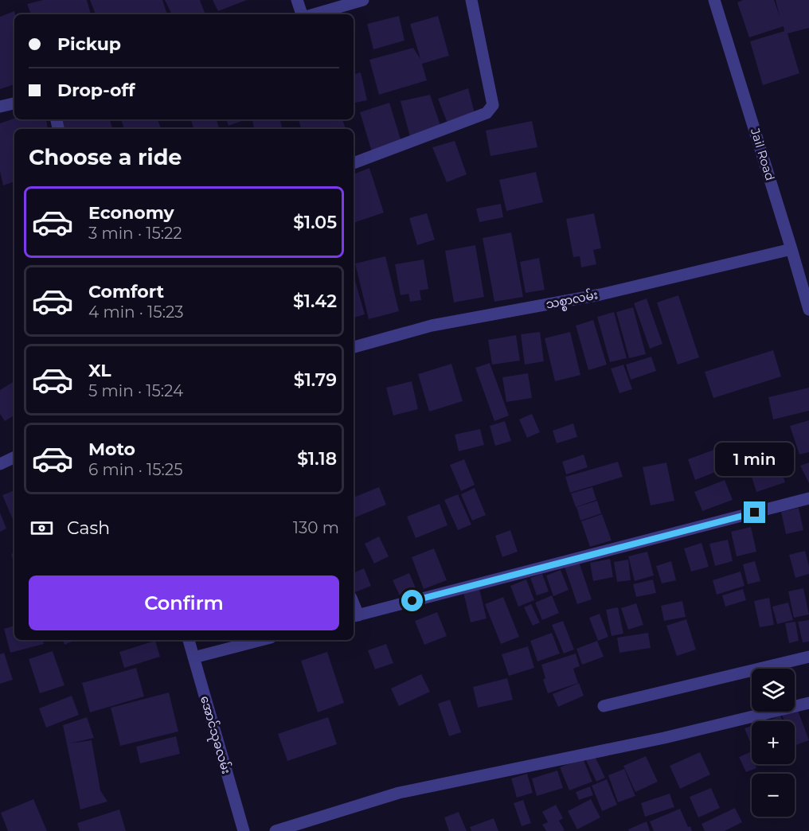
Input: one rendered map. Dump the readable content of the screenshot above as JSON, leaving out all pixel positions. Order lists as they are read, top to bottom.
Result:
{
  "streets": {
    "street": ["Jail Road", "သစ္စာလမ်း", "အောင်သုခလမ်း"]
  },
  "crossings": [
    ["Jail Road", "သစ္စာလမ်း"]
  ],
  "page": {
    "banner": ["Pickup", "Drop-off"],
    "heading": "Choose a ride",
    "list": [
      {
        "name": "Economy",
        "note": "3 min · 15:22",
        "value": "$1.05"
      },
      {
        "name": "Comfort",
        "note": "4 min · 15:23",
        "value": "$1.42"
      },
      {
        "name": "XL",
        "note": "5 min · 15:24",
        "value": "$1.79"
      },
      {
        "name": "Moto",
        "note": "6 min · 15:25",
        "value": "$1.18"
      }
    ],
    "bubble": "1 min",
    "pay": ["Cash", "130 m"],
    "buttons": "Confirm",
    "map_buttons": ["+", "−"]
  }
}
